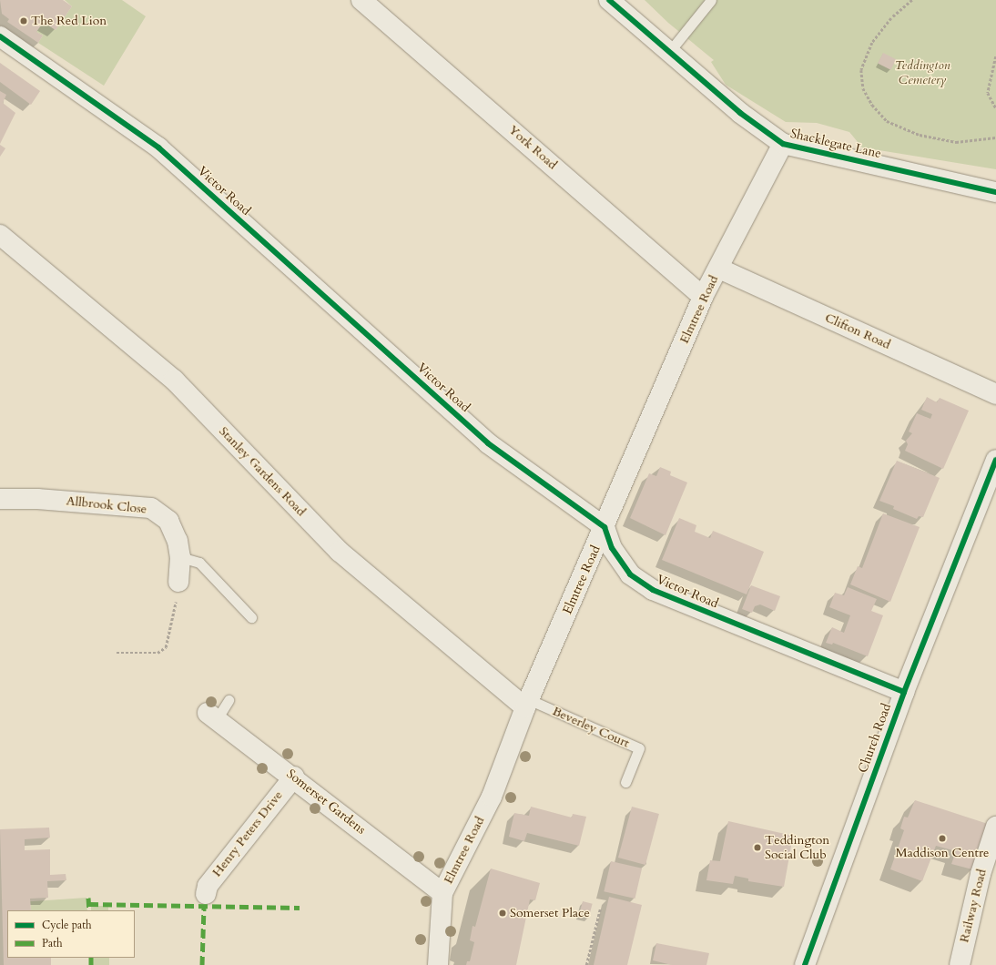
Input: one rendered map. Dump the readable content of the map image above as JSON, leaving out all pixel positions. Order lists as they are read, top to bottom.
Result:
{
  "streets": {
    "street": [
      "Shacklegate Lane",
      "York Road",
      "Victor Road",
      "Elmtree Road",
      "Clifton Road",
      "Stanley Gardens Road",
      "Allbrook Close",
      "Church Road",
      "Somerset Gardens",
      "Henry Peters Drive",
      "Railway Road"
    ],
    "lane": ["Beverley Court"]
  },
  "crossings": [
    ["Shacklegate Lane", "Elmtree Road"],
    ["York Road", "Elmtree Road"],
    ["Victor Road", "Elmtree Road"],
    ["Victor Road", "Church Road"],
    ["Elmtree Road", "Clifton Road"],
    ["Elmtree Road", "Stanley Gardens Road"],
    ["Elmtree Road", "Beverley Court"],
    ["Elmtree Road", "Somerset Gardens"],
    ["Stanley Gardens Road", "Beverley Court"],
    ["Somerset Gardens", "Henry Peters Drive"]
  ],
  "parks": ["Teddington Cemetery"],
  "places": [
    "The Red Lion",
    "Maddison Centre",
    "Teddington Social Club",
    "Somerset Place"
  ],
  "legend": ["Cycle path", "Path"]
}
